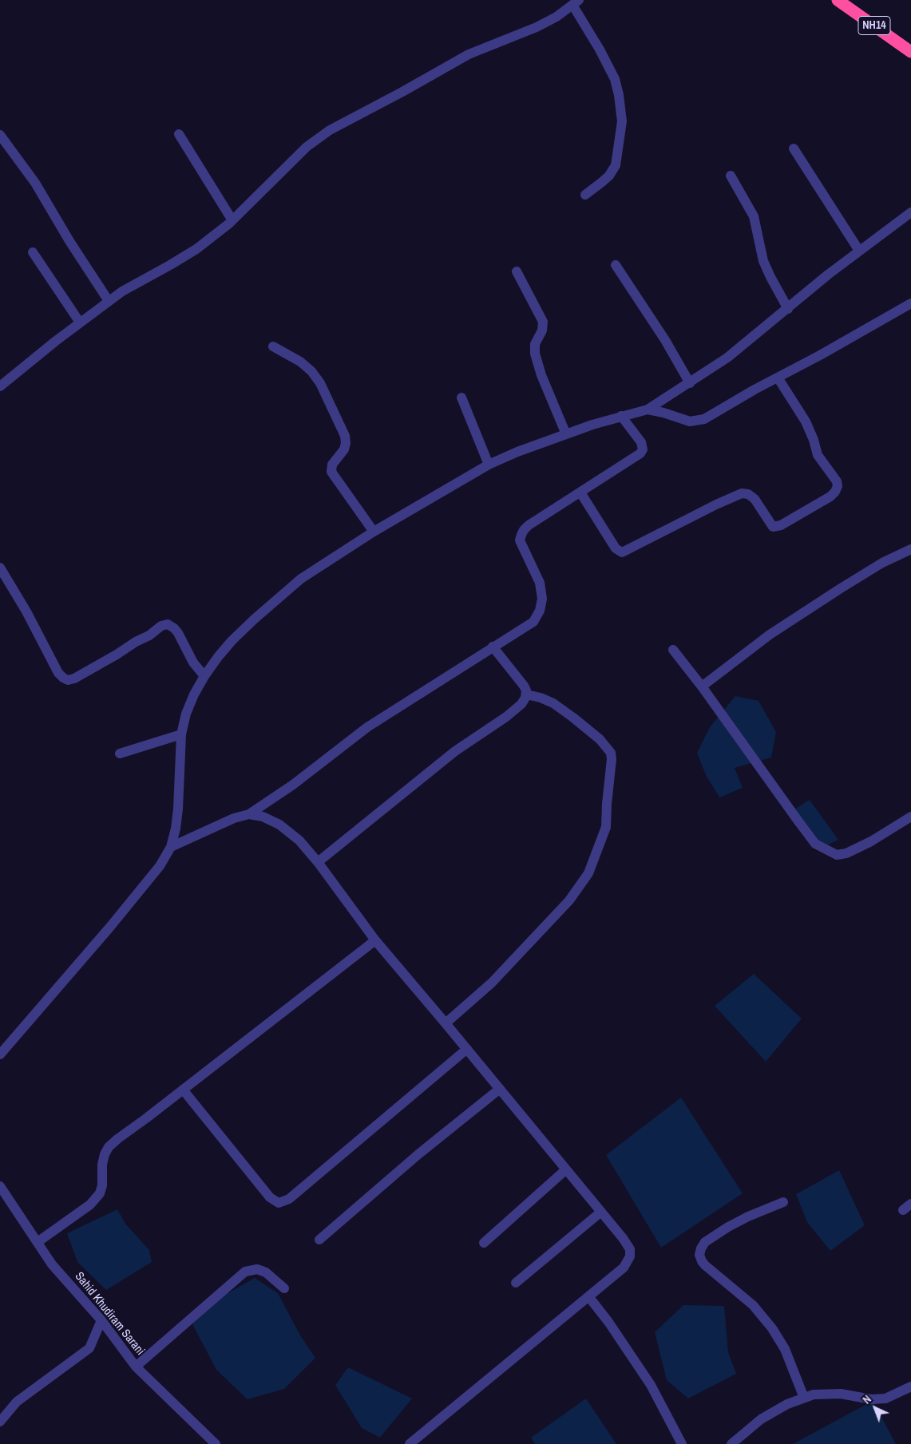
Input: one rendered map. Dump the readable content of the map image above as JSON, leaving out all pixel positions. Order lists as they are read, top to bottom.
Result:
{
  "streets": {
    "highway": ["NH14"],
    "street": ["Sahid Khudiram Sarani"]
  },
  "north": "top left"
}
